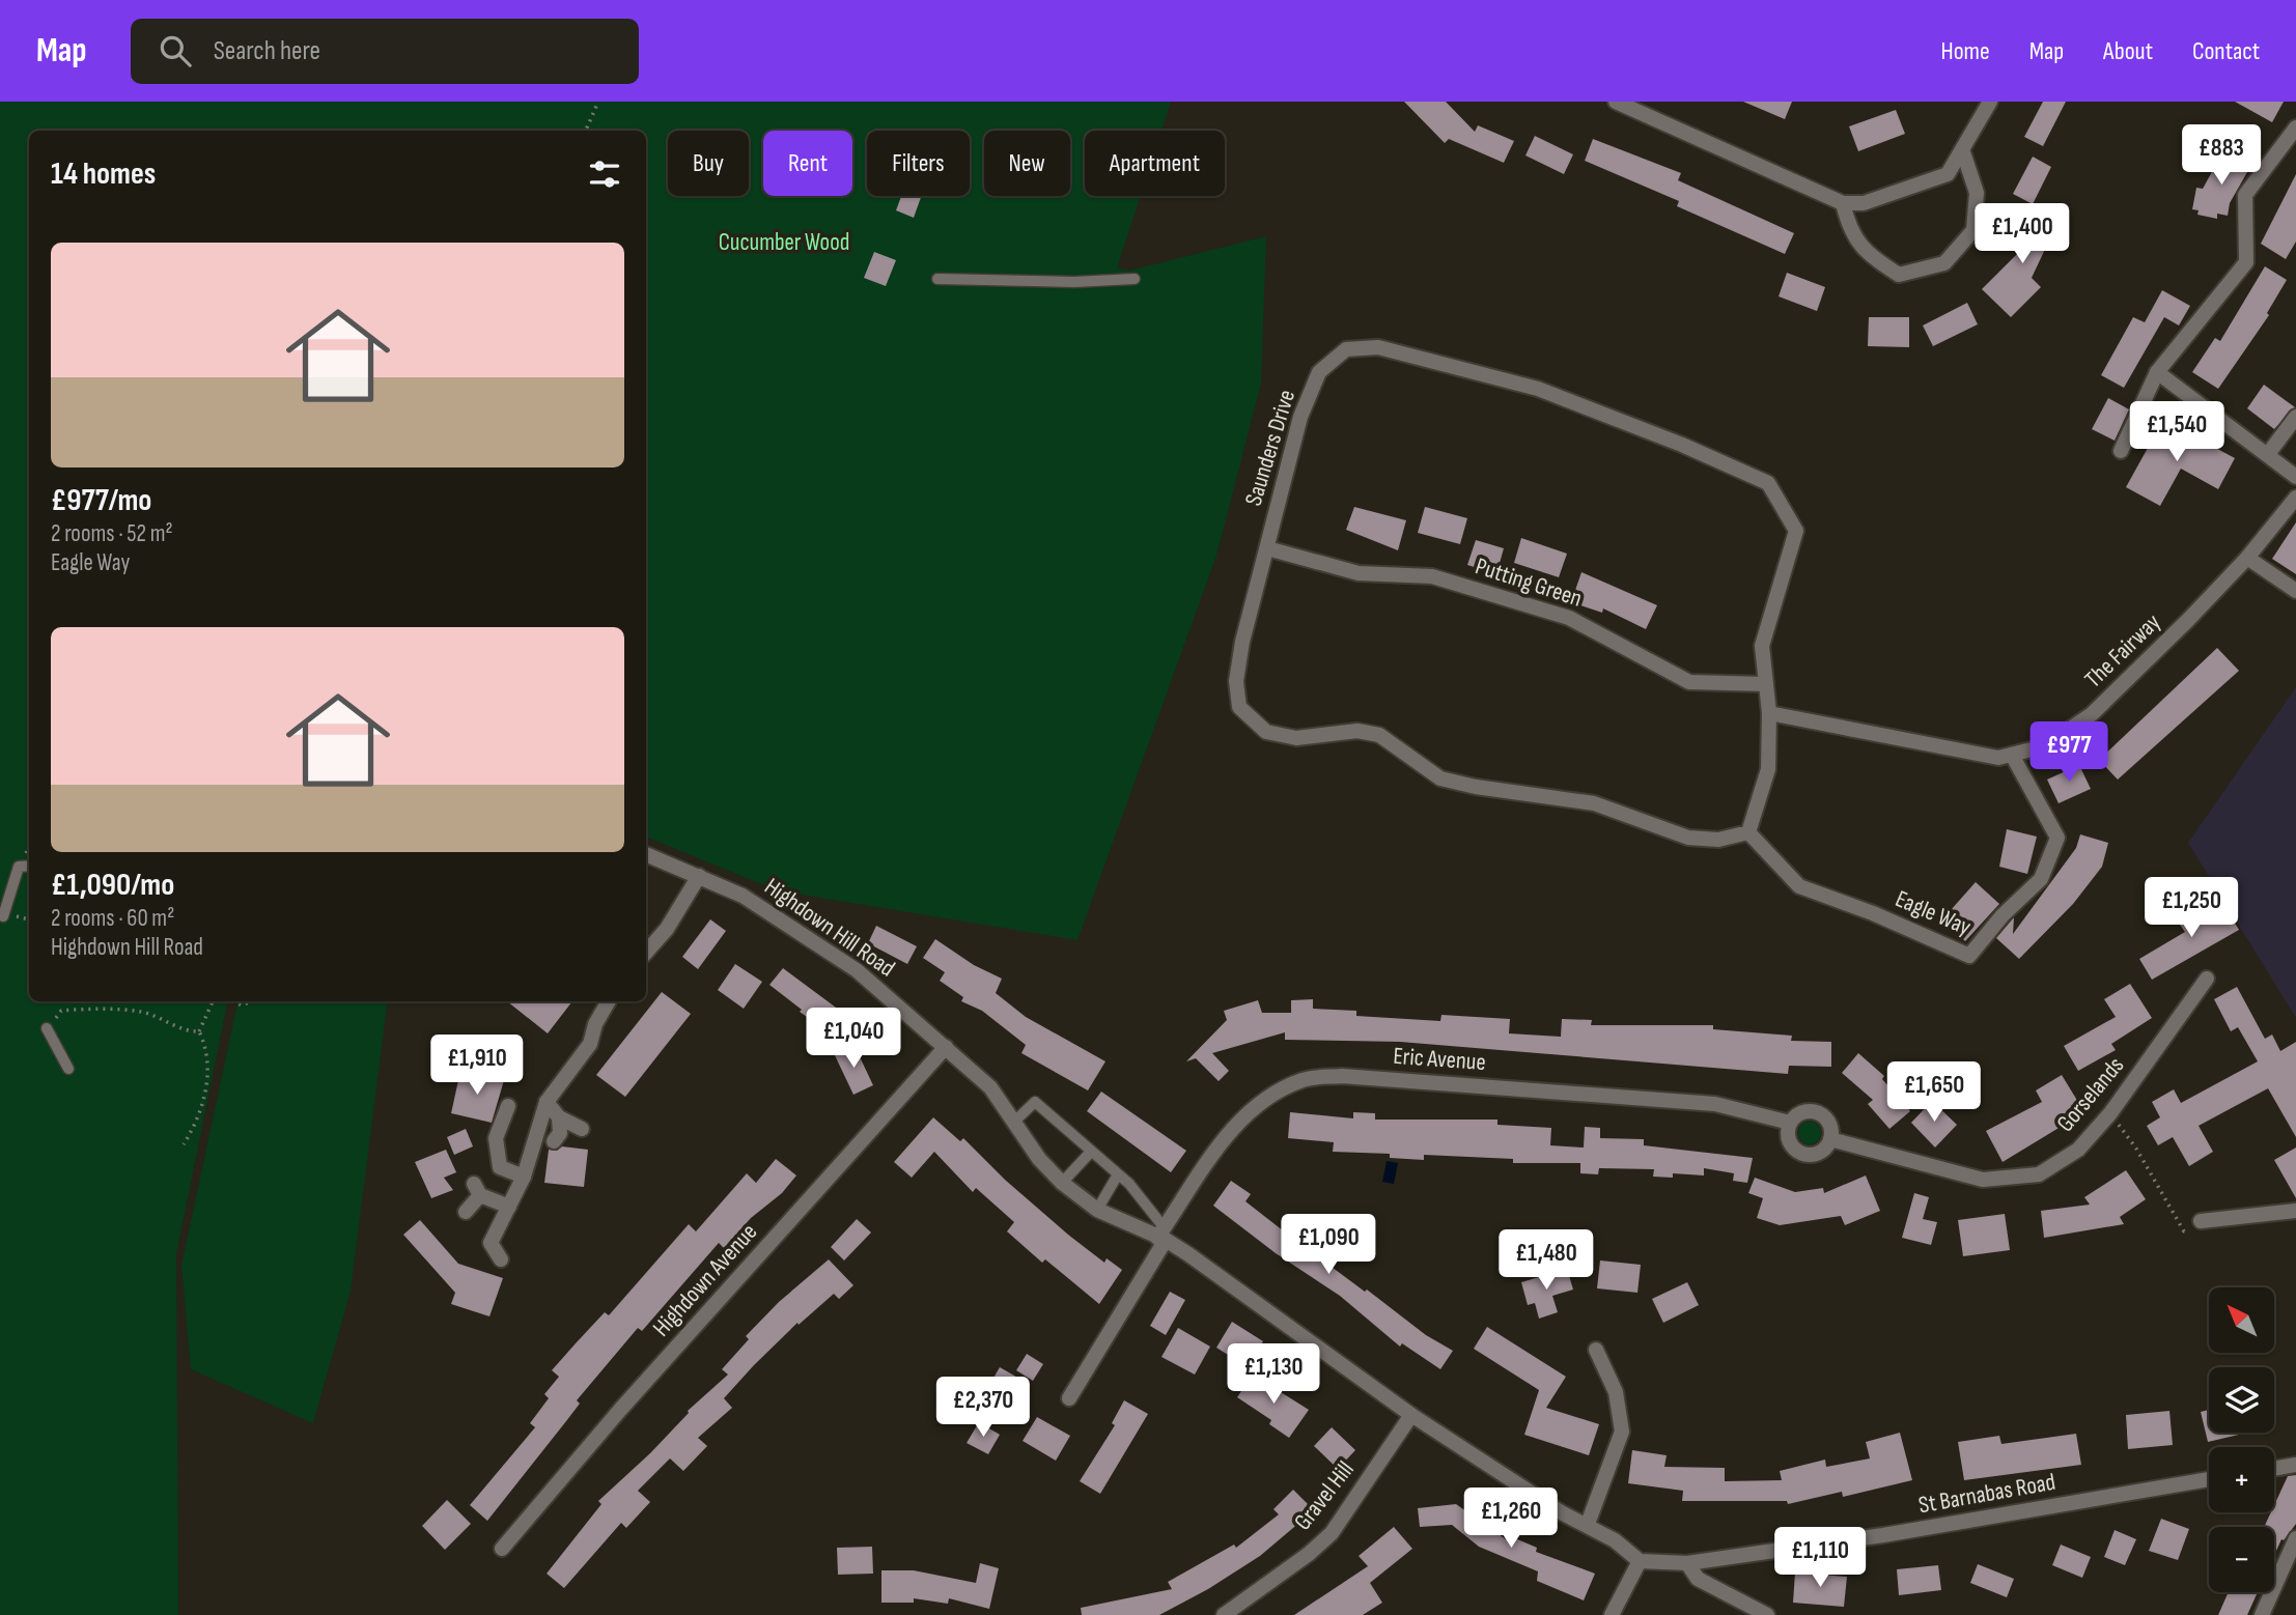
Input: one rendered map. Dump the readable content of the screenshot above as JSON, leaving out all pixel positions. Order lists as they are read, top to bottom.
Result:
{
  "streets": {
    "street": [
      "Saunders Drive",
      "Putting Green",
      "The Fairway",
      "Eagle Way",
      "Highdown Hill Road",
      "Eric Avenue",
      "Gorselands",
      "Highdown Avenue",
      "St Barnabas Road",
      "Gravel Hill"
    ]
  },
  "crossings": [
    ["Saunders Drive", "Putting Green"],
    ["Saunders Drive", "The Fairway"],
    ["Saunders Drive", "Eagle Way"],
    ["The Fairway", "Eagle Way"],
    ["Highdown Hill Road", "Eric Avenue"],
    ["Highdown Hill Road", "Highdown Avenue"],
    ["Highdown Hill Road", "Gravel Hill"],
    ["Eric Avenue", "Gorselands"]
  ],
  "parks": ["Cucumber Wood"],
  "north": "top left",
  "page": {
    "header": "Map",
    "search": "Search here",
    "nav": [
      "Home",
      "Map",
      "About",
      "Contact"
    ],
    "price": [
      "£883",
      "£1,400",
      "£1,540",
      "£977",
      "£1,250",
      "£1,040",
      "£1,910",
      "£1,650",
      "£1,090",
      "£1,480",
      "£1,130",
      "£2,370",
      "£1,260",
      "£1,110"
    ],
    "chip": [
      "Buy",
      "Rent",
      "Filters",
      "New",
      "Apartment"
    ],
    "heading": "14 homes",
    "list": [
      {
        "name": "£977/mo",
        "note": "2 rooms · 52 m² · Eagle Way"
      },
      {
        "name": "£1,090/mo",
        "note": "2 rooms · 60 m² · Highdown Hill Road"
      }
    ],
    "map_buttons": ["+", "−"]
  }
}
